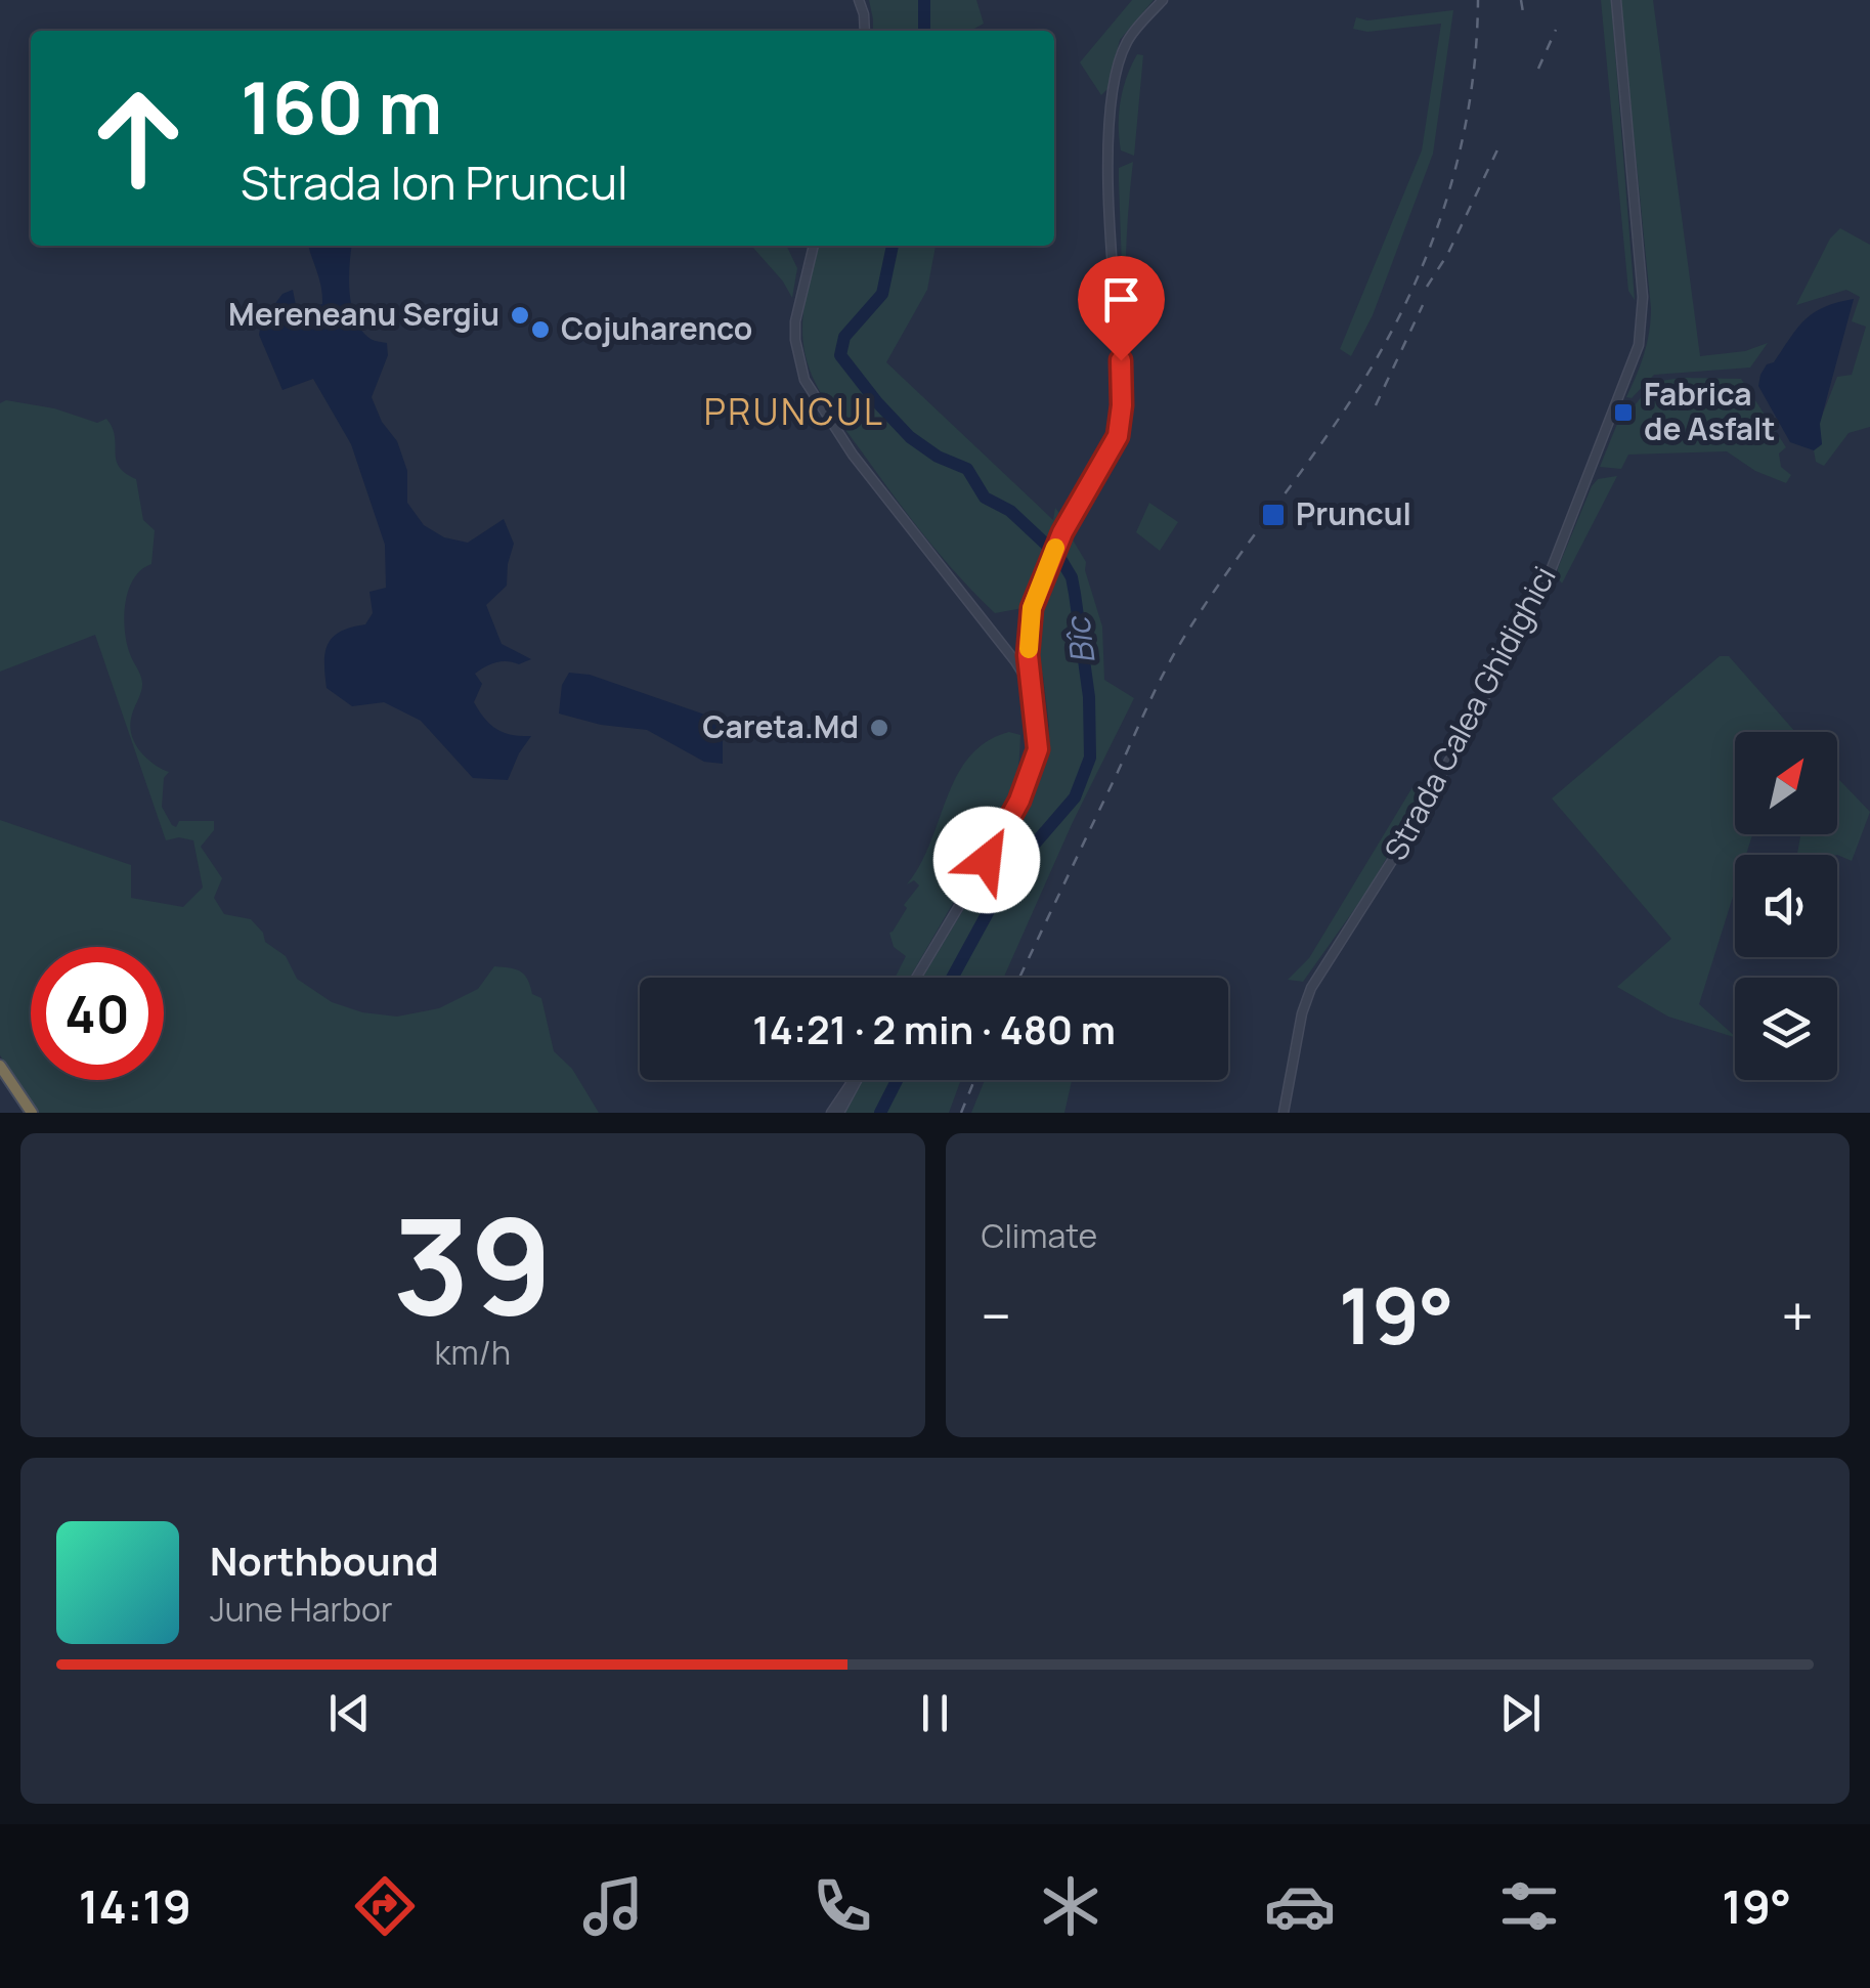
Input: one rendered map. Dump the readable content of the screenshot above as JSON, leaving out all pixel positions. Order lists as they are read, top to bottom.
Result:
{
  "streets": {
    "street": ["Strada Calea Ghidighici"]
  },
  "districts": ["PRUNCUL"],
  "water": ["Bîc"],
  "places": {
    "other": ["Mereneanu Sergiu", "Cojuharenco", "Careta.Md"],
    "transit": ["Fabrica de Asfalt", "Pruncul"]
  },
  "north": "top right",
  "page": {
    "turn": ["160 m", "Strada Ion Pruncul"],
    "limit": "40",
    "trip": "14:21 · 2 min · 480 m",
    "tile": [
      ["39", "km/h"],
      "Climate"
    ],
    "heat": ["−", "19°", "+"],
    "song": ["Northbound", "June Harbor"],
    "tabs": ["14:19", "19°"]
  }
}
